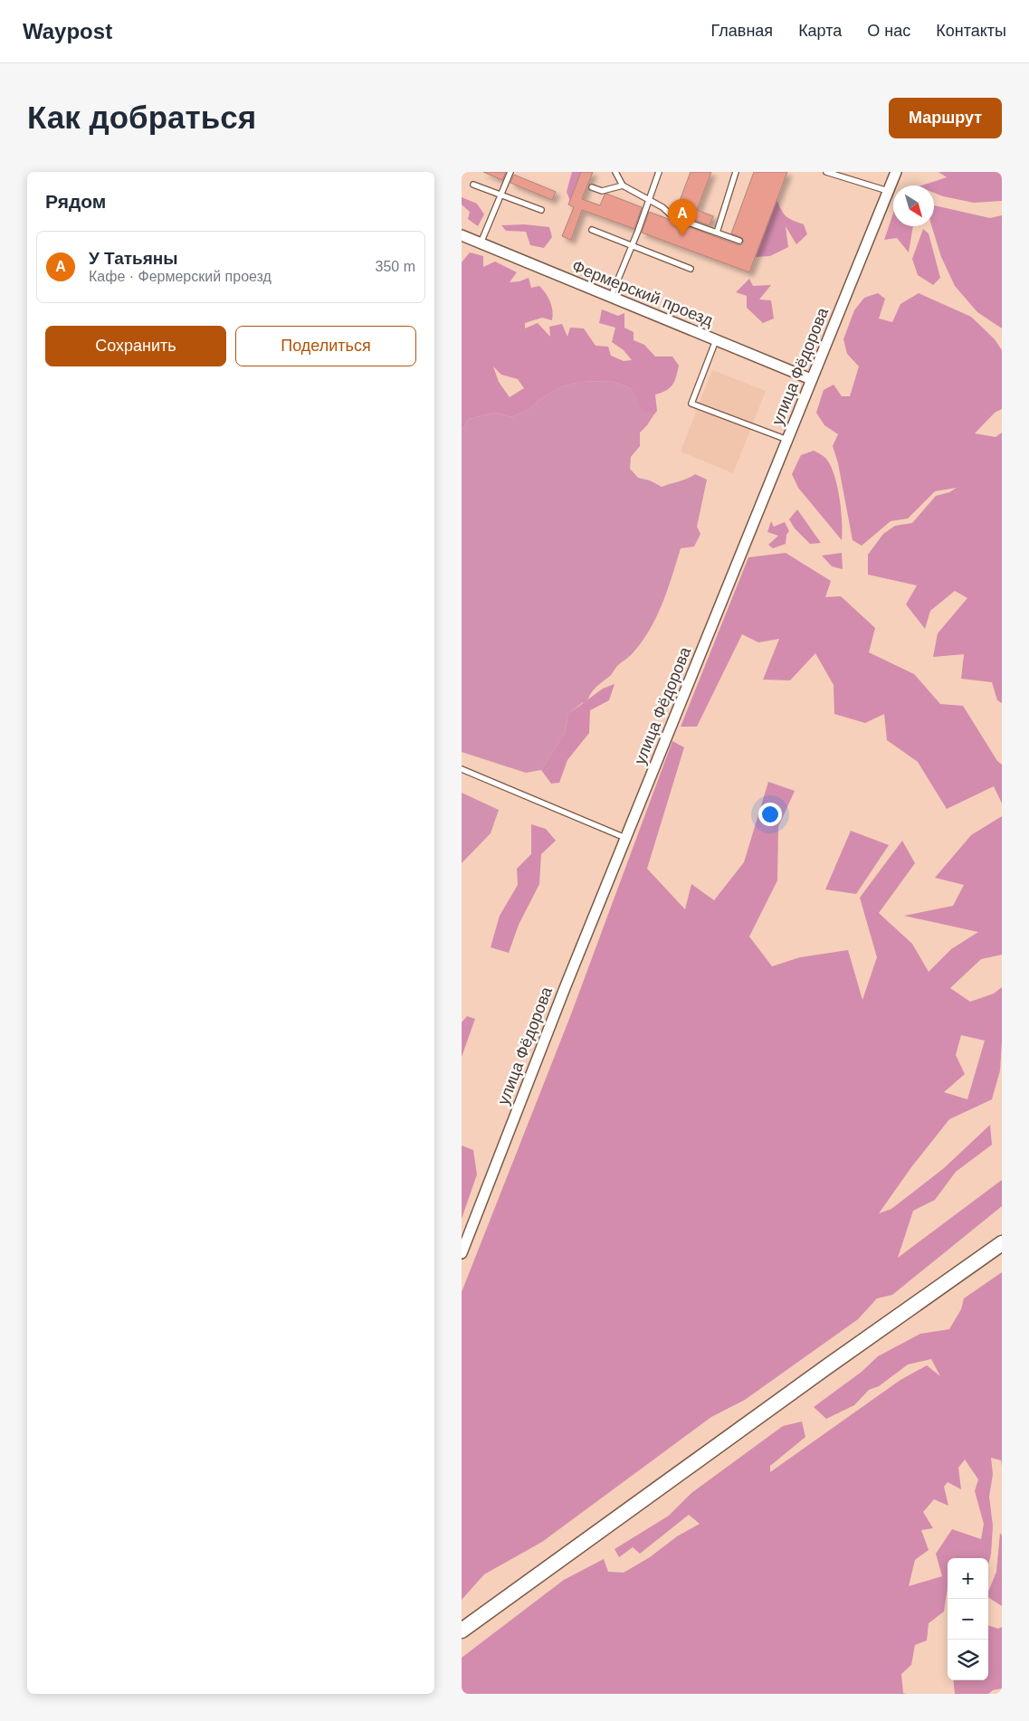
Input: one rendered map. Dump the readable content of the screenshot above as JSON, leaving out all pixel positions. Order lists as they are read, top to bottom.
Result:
{
  "streets": {
    "street": ["Фермерский проезд", "улица Фёдорова"]
  },
  "crossings": [
    ["Фермерский проезд", "улица Фёдорова"]
  ],
  "north": "bottom right",
  "page": {
    "header": "Waypost",
    "nav": [
      "Главная",
      "Карта",
      "О нас",
      "Контакты"
    ],
    "buttons": [
      "Маршрут",
      ["Сохранить", "Поделиться"]
    ],
    "title": "Как добраться",
    "heading": "Рядом",
    "pins": "A",
    "list": [
      {
        "mark": "A",
        "name": "У Татьяны",
        "note": "Кафе · Фермерский проезд",
        "value": "350 m"
      }
    ],
    "map_buttons": ["+", "−"]
  }
}
